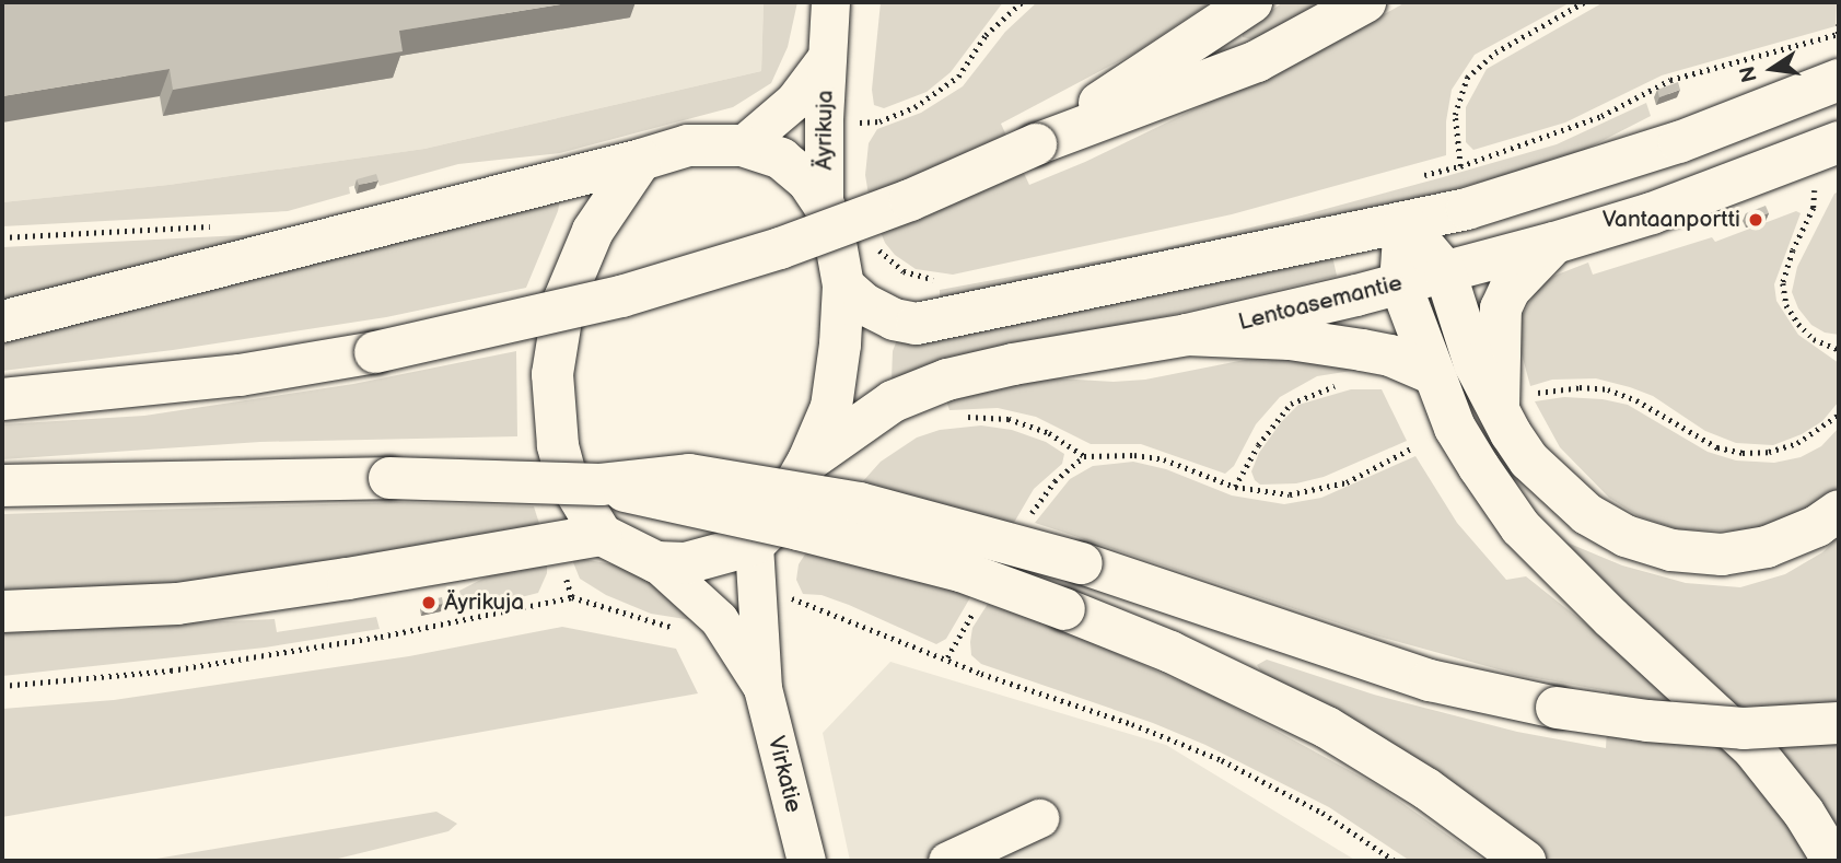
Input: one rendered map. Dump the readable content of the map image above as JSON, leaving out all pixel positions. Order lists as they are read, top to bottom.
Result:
{
  "streets": {
    "main road": ["Lentoasemantie"],
    "street": ["Äyrikuja", "Virkatie"]
  },
  "places": ["Vantaanportti", "Äyrikuja"],
  "north": "left"
}
